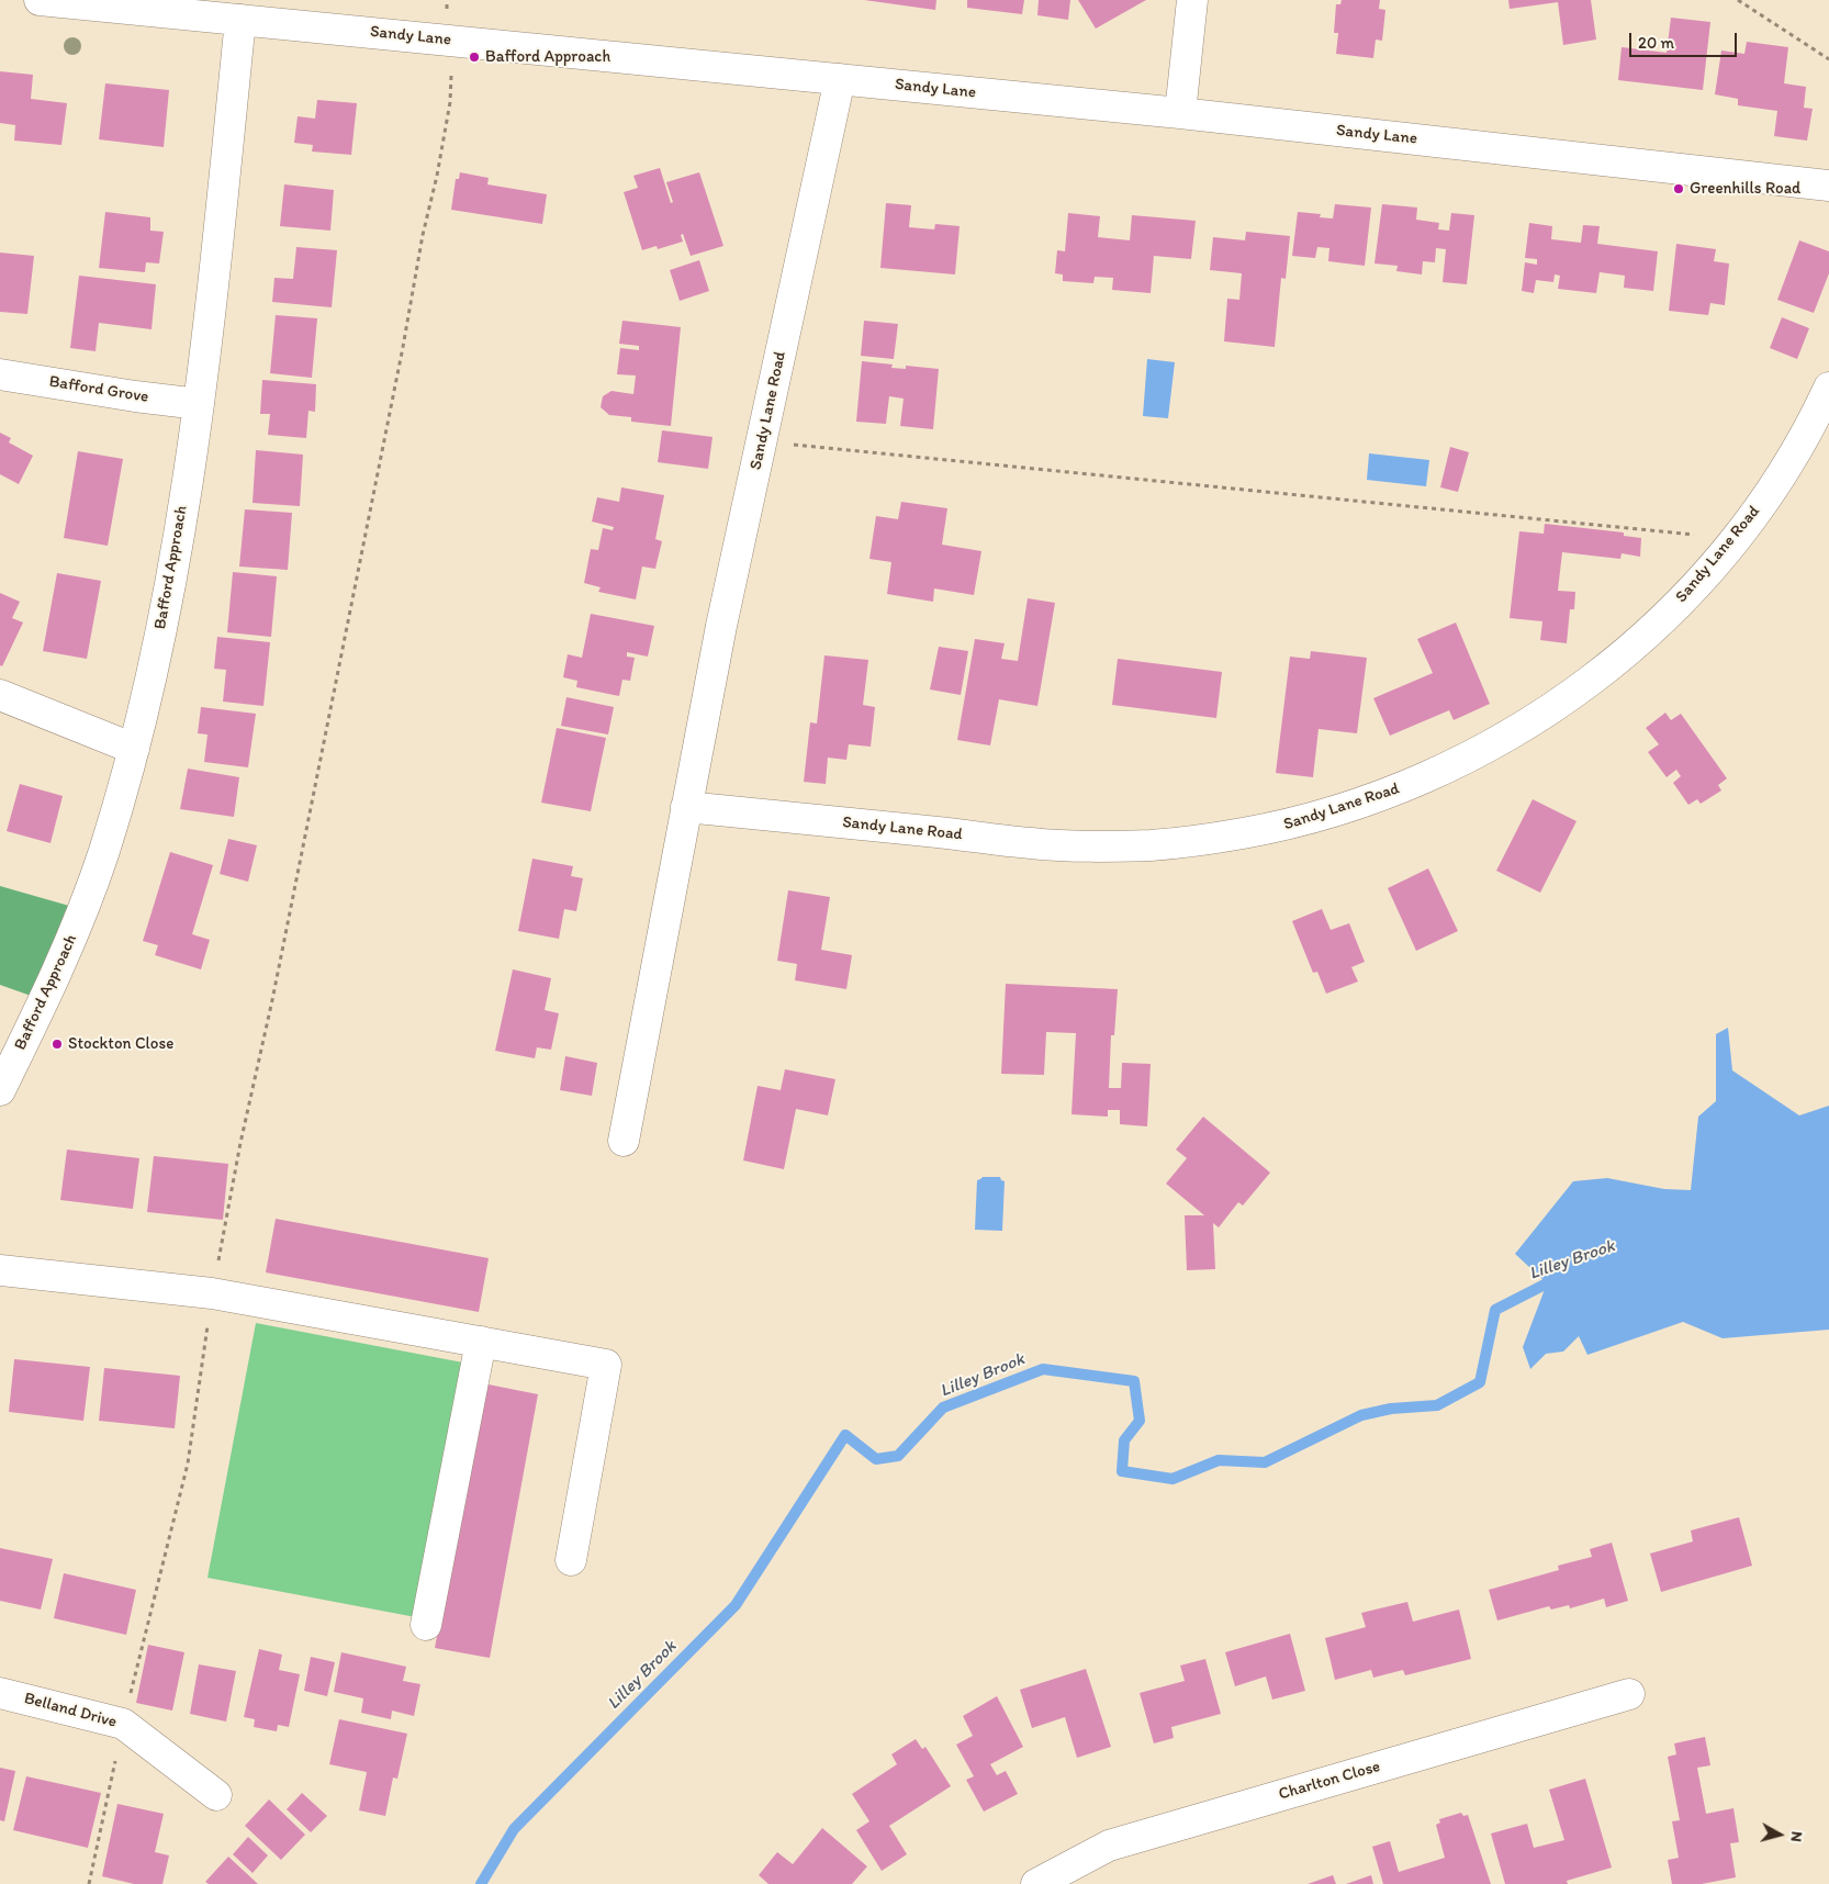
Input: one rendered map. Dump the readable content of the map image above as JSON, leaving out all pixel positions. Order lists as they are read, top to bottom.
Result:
{
  "streets": {
    "street": [
      "Sandy Lane",
      "Bafford Grove",
      "Sandy Lane Road",
      "Bafford Approach",
      "Belland Drive",
      "Charlton Close"
    ]
  },
  "crossings": [
    ["Sandy Lane", "Sandy Lane Road"],
    ["Sandy Lane", "Bafford Approach"],
    ["Bafford Grove", "Bafford Approach"]
  ],
  "water": ["Lilley Brook"],
  "places": ["Bafford Approach", "Greenhills Road", "Stockton Close"],
  "scale_bar": "20 m",
  "north": "right"
}
